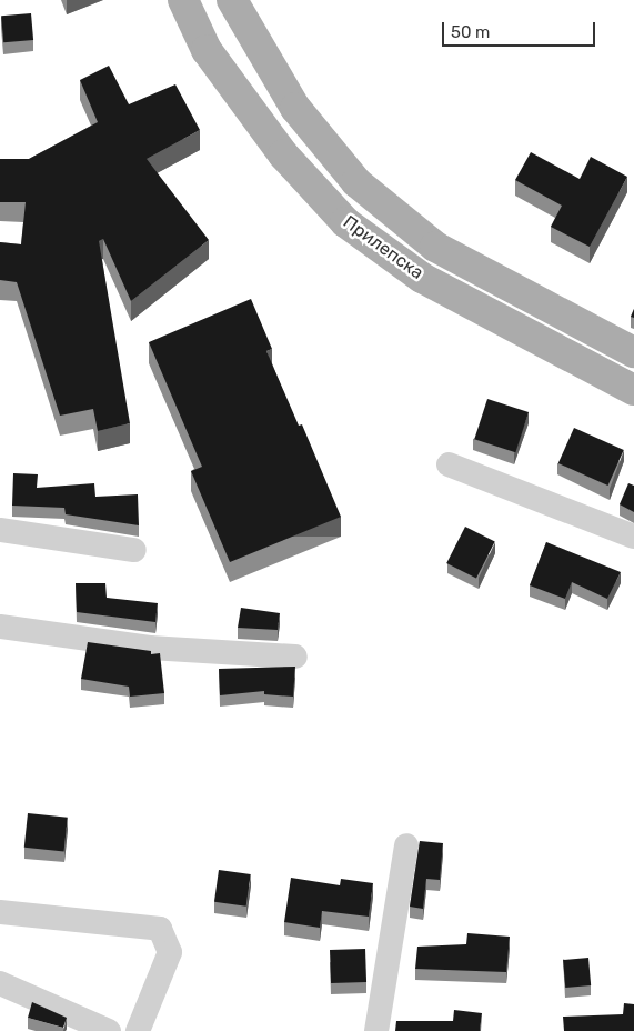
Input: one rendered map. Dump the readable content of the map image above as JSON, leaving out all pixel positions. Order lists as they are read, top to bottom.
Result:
{
  "streets": {
    "main road": ["Прилепска"]
  },
  "scale_bar": "50 m"
}
